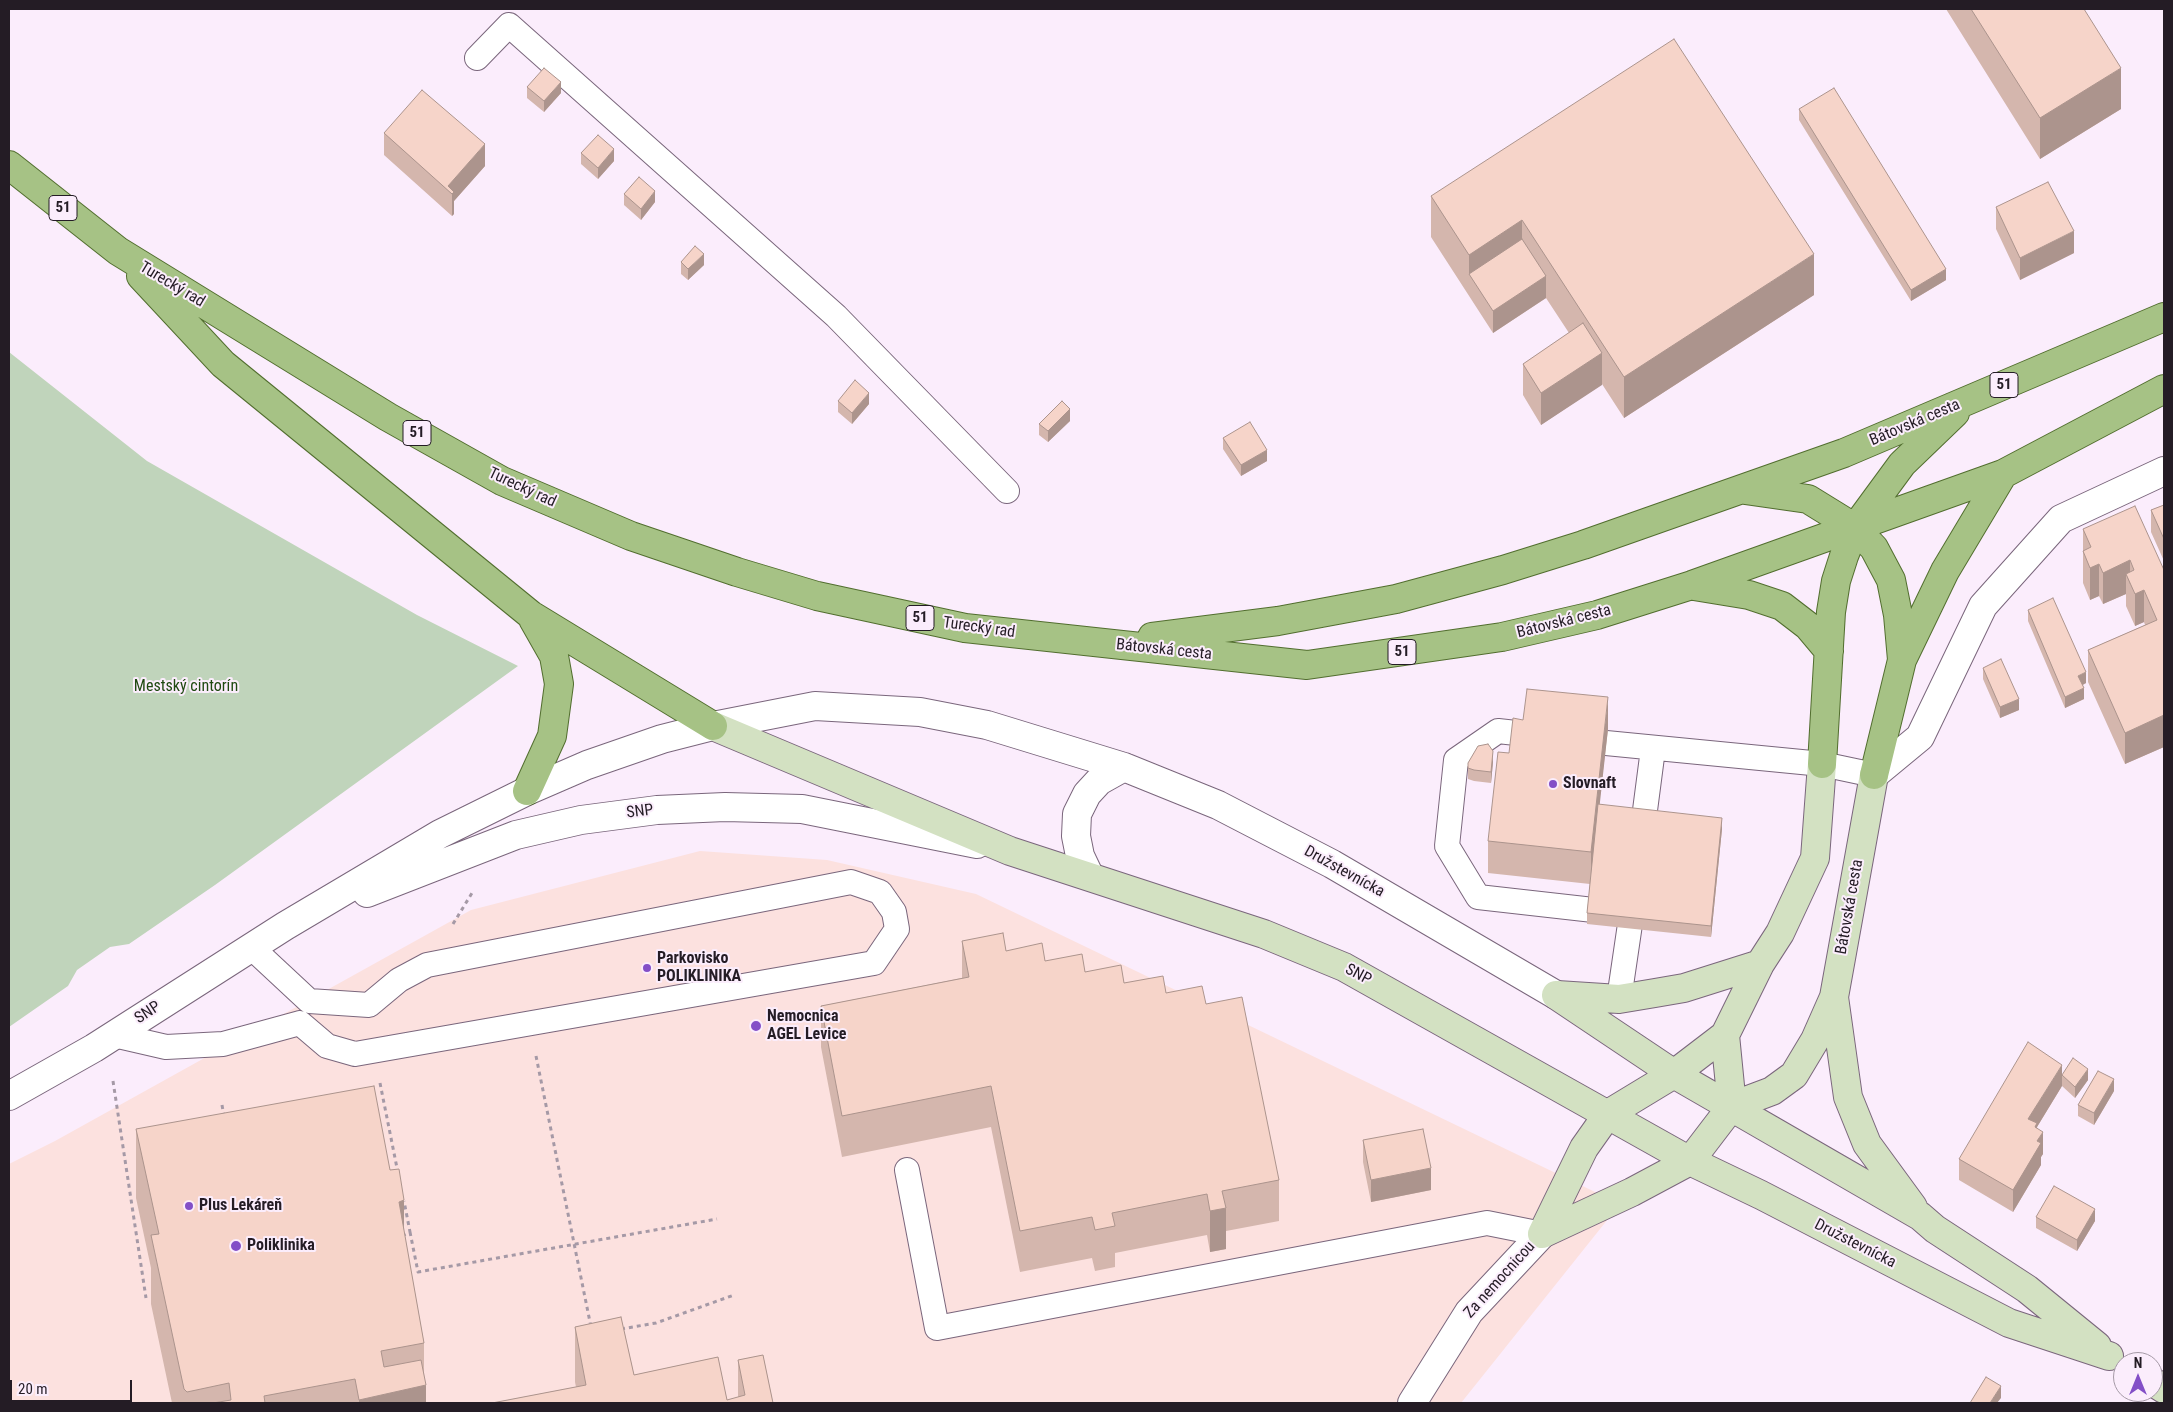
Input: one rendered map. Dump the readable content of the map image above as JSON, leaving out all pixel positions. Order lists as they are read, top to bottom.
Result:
{
  "streets": {
    "main road": [
      "51",
      "Turecký rad",
      "Bátovská cesta",
      "SNP",
      "Družstevnícka"
    ],
    "street": ["Za nemocnicou"]
  },
  "crossings": [
    ["Turecký rad", "Bátovská cesta"],
    ["Bátovská cesta", "Družstevnícka"],
    ["SNP", "Družstevnícka"]
  ],
  "parks": ["Mestský cintorín"],
  "places": [
    "Slovnaft",
    "Parkovisko POLIKLINIKA",
    "Nemocnica AGEL Levice",
    "Plus Lekáreň",
    "Poliklinika"
  ],
  "scale_bar": "20 m",
  "north": "top"
}
